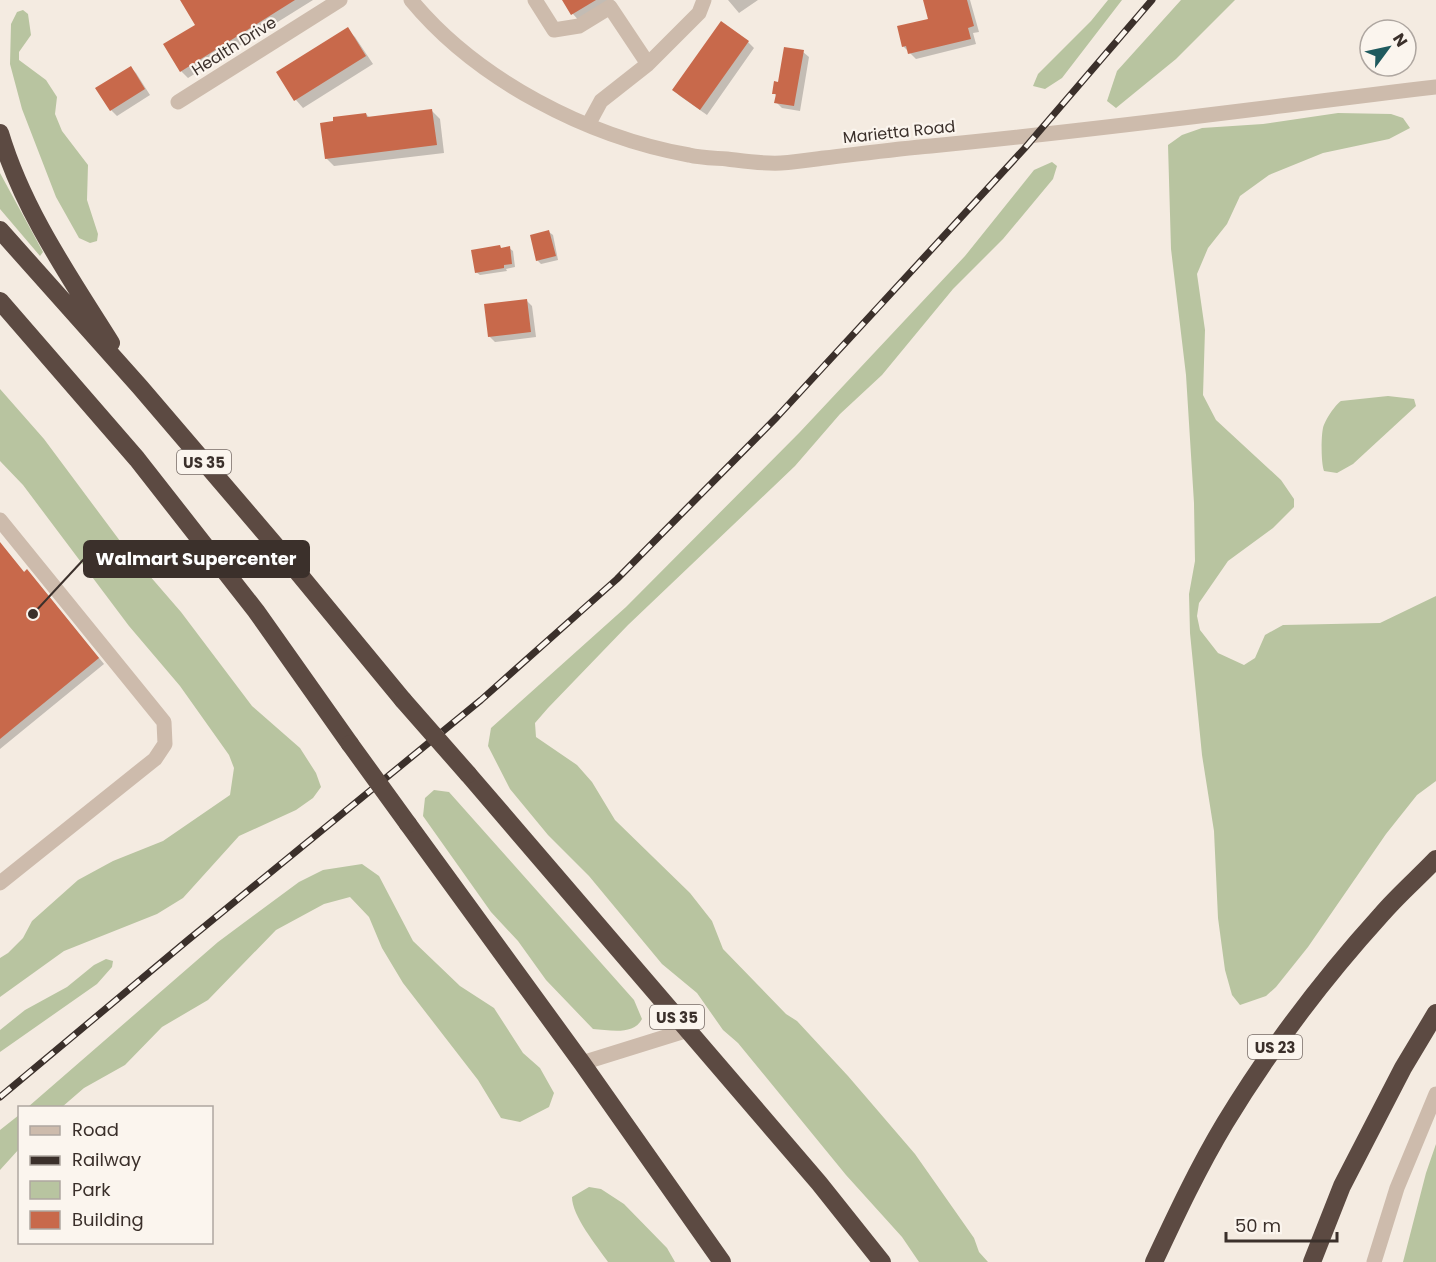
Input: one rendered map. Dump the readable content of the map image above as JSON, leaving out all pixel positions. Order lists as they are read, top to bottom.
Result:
{
  "streets": {
    "highway": ["US 35", "US 23"],
    "street": ["Health Drive", "Marietta Road"]
  },
  "places": ["Walmart Supercenter"],
  "legend": [
    "Road",
    "Railway",
    "Park",
    "Building"
  ],
  "scale_bar": "50 m",
  "north": "top right"
}
